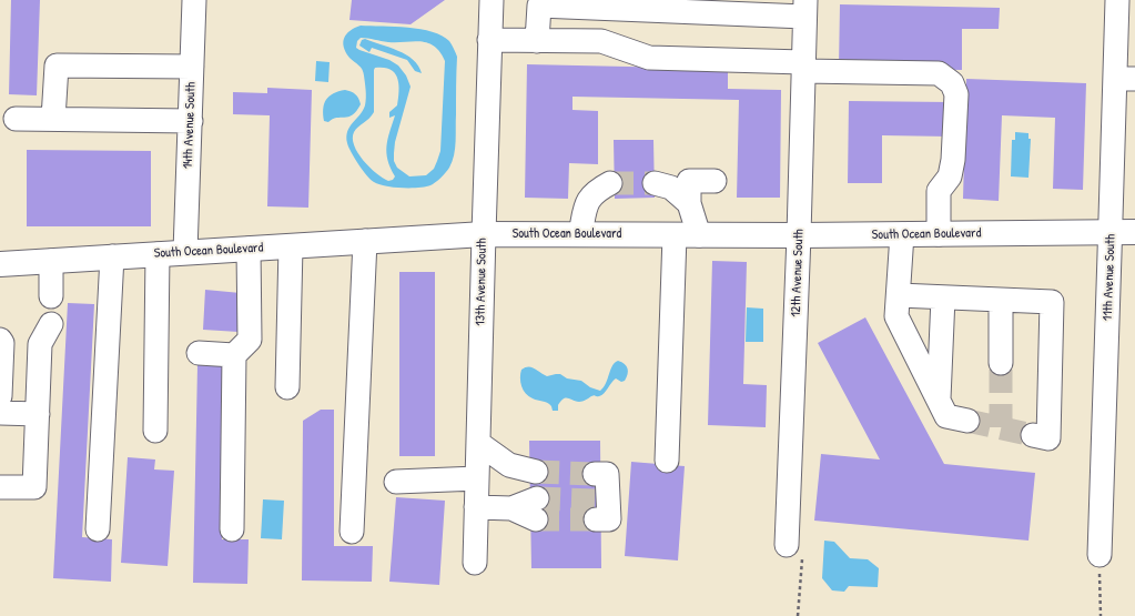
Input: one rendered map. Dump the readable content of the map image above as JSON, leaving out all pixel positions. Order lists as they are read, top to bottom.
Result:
{
  "streets": {
    "main road": ["South Ocean Boulevard"],
    "street": [
      "14th Avenue South",
      "12th Avenue South",
      "11th Avenue South",
      "13th Avenue South"
    ]
  },
  "crossings": [
    ["14th Avenue South", "South Ocean Boulevard"],
    ["South Ocean Boulevard", "12th Avenue South"],
    ["South Ocean Boulevard", "11th Avenue South"],
    ["South Ocean Boulevard", "13th Avenue South"]
  ]
}
